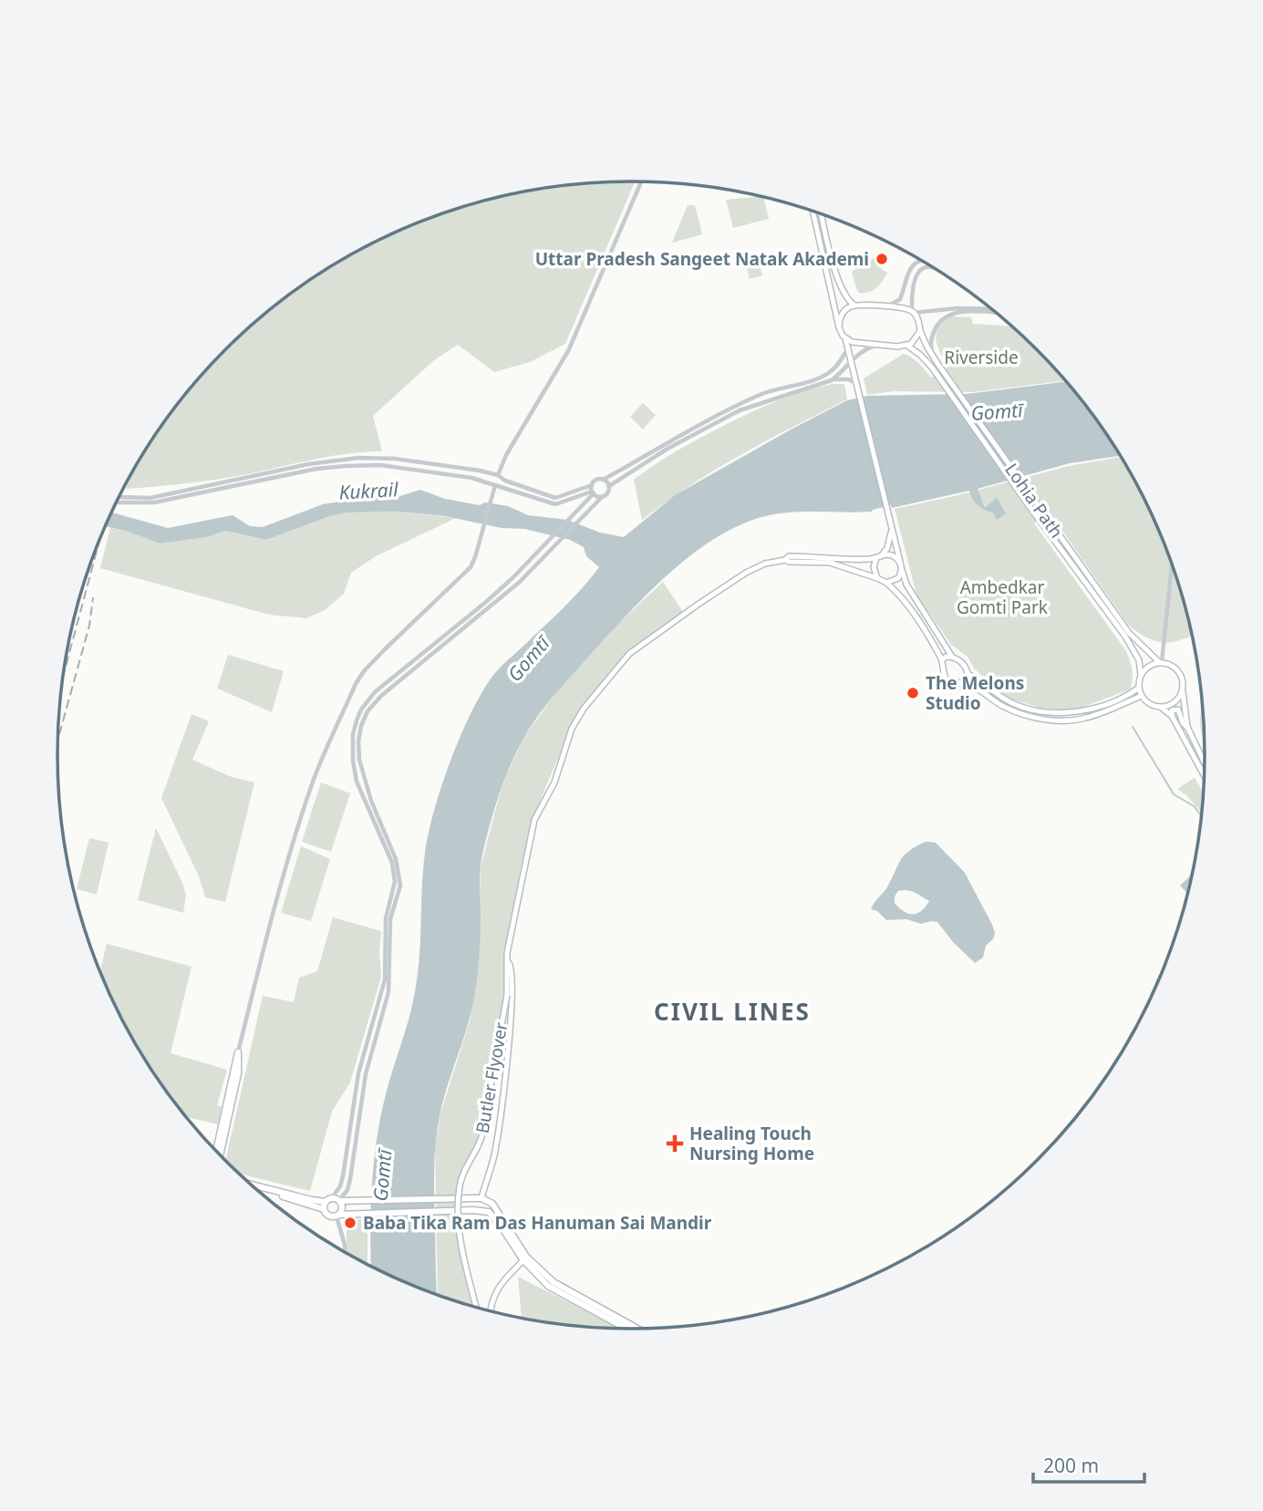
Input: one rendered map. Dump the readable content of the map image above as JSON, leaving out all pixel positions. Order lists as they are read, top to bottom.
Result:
{
  "streets": {
    "main road": ["Lohia Path", "Butler Flyover"]
  },
  "districts": ["CIVIL LINES"],
  "water": ["Gomtī", "Kukrail"],
  "parks": ["Riverside", "Ambedkar Gomti Park"],
  "places": {
    "other": ["Uttar Pradesh Sangeet Natak Akademi", "The Melons Studio", "Baba Tika Ram Das Hanuman Sai Mandir"],
    "health": ["Healing Touch Nursing Home"]
  },
  "scale_bar": "200 m"
}
